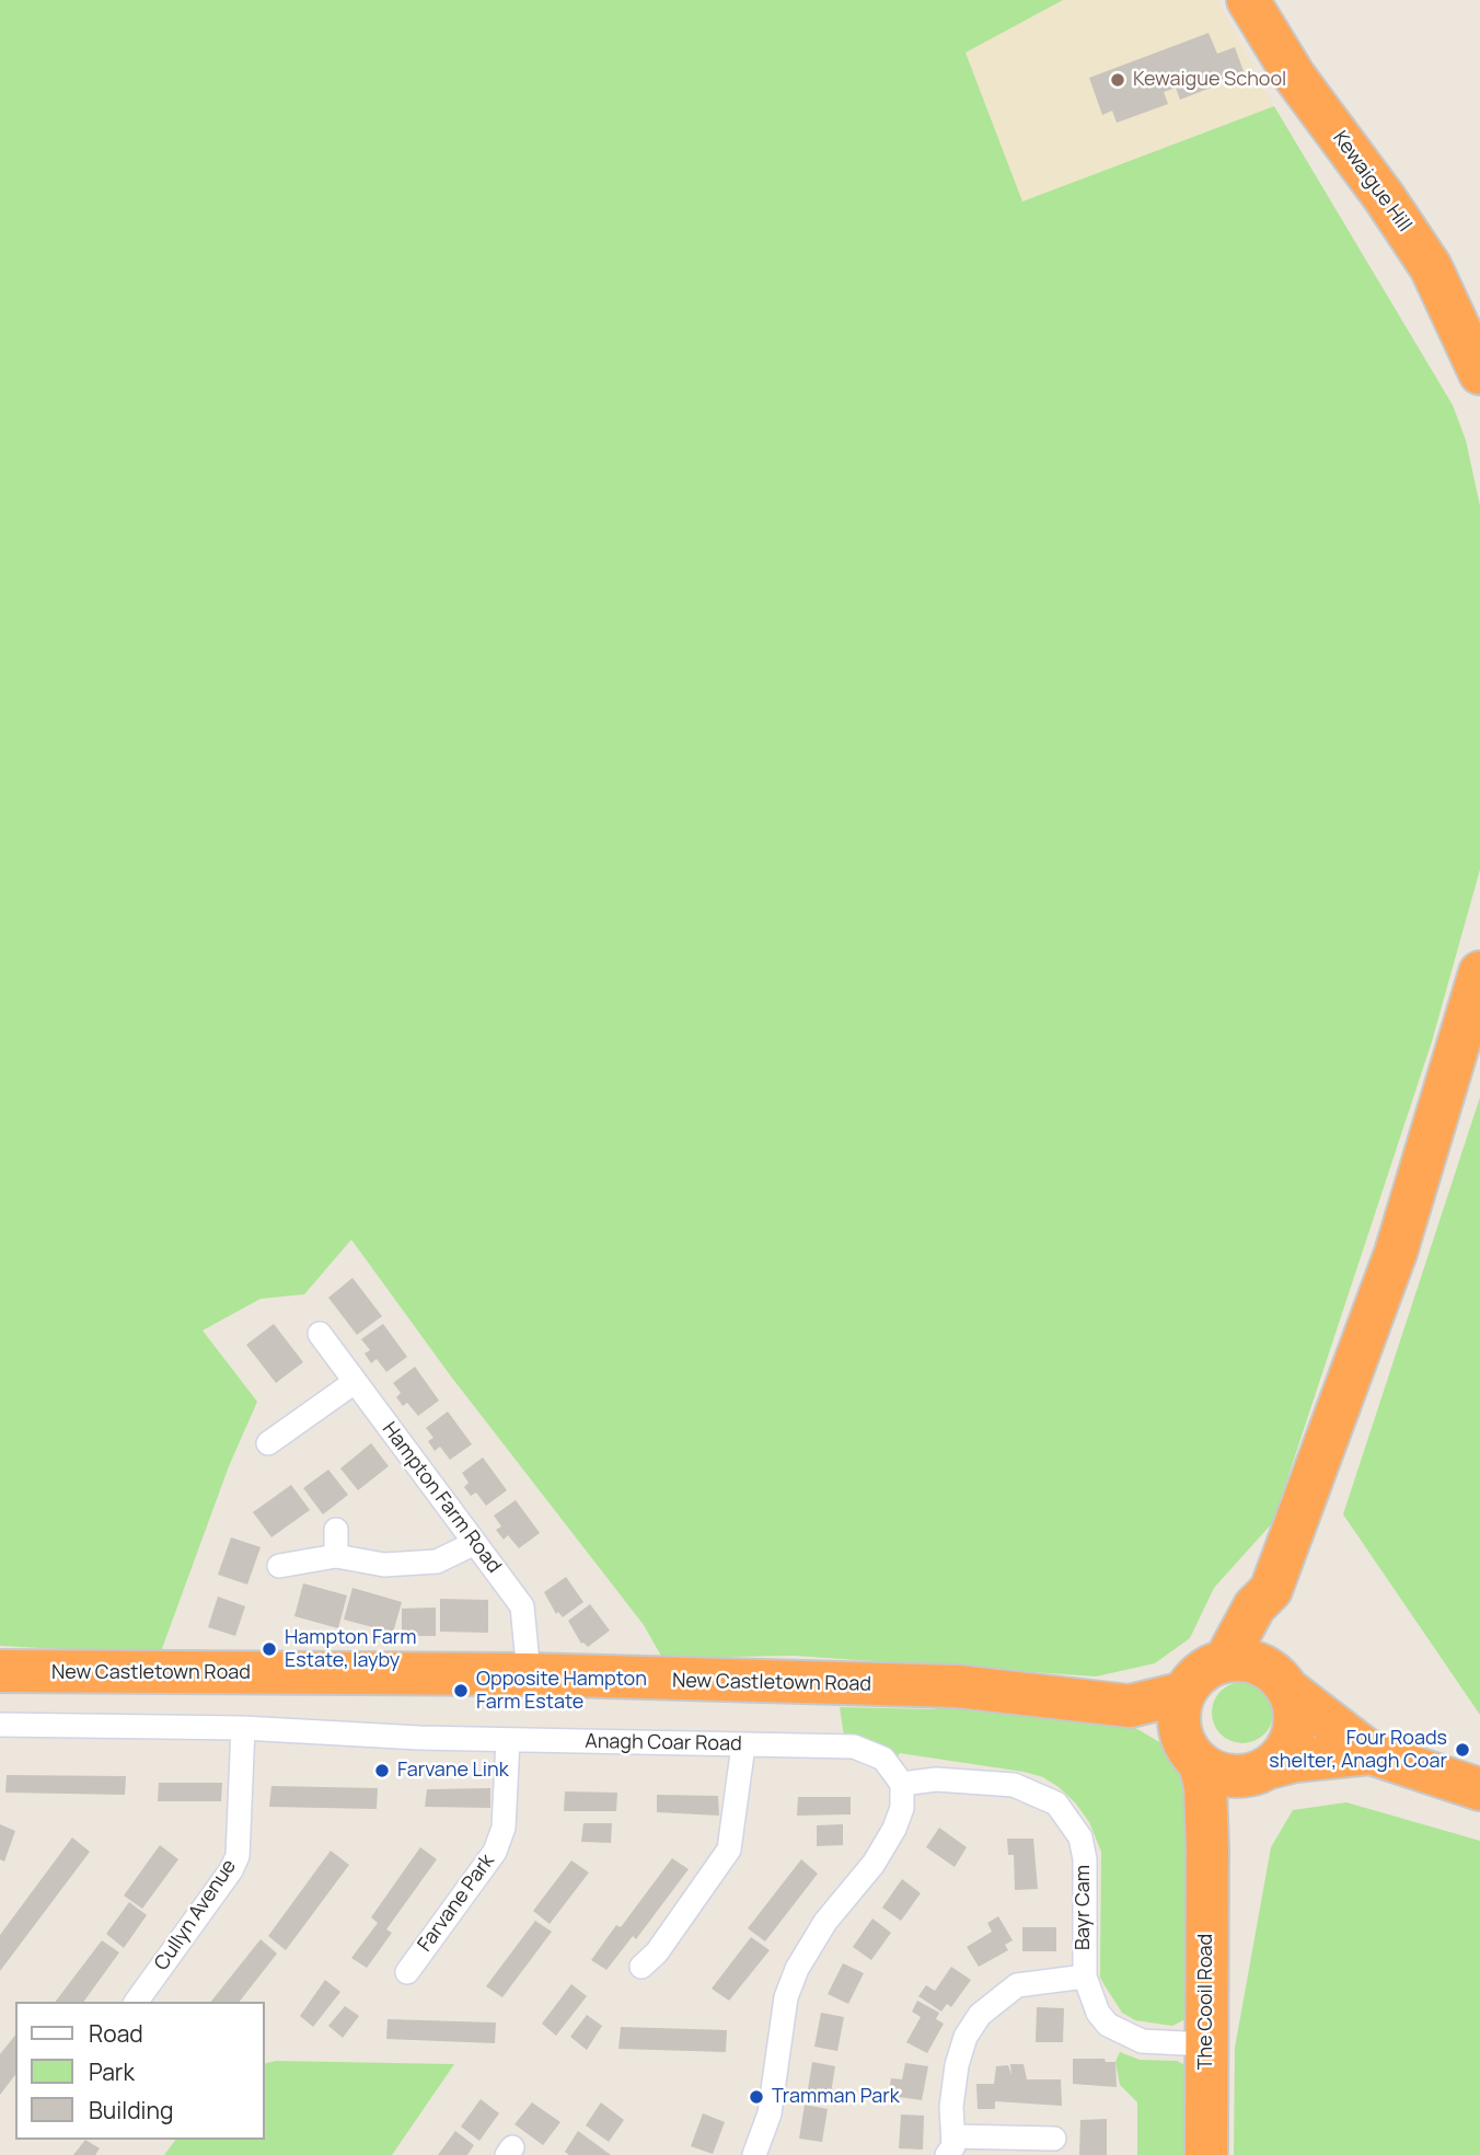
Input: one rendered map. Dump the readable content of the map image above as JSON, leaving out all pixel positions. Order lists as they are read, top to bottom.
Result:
{
  "streets": {
    "highway": ["Kewaigue Hill", "New Castletown Road", "The Cooil Road"],
    "street": [
      "Hampton Farm Road",
      "Anagh Coar Road",
      "Farvane Park",
      "Bayr Cam",
      "Cullyn Avenue"
    ]
  },
  "crossings": [
    ["Hampton Farm Road", "New Castletown Road"],
    ["Anagh Coar Road", "Farvane Park"],
    ["Anagh Coar Road", "Bayr Cam"],
    ["Anagh Coar Road", "Cullyn Avenue"],
    ["Bayr Cam", "The Cooil Road"]
  ],
  "places": [
    "Kewaigue School",
    "Hampton Farm Estate, layby",
    "Opposite Hampton Farm Estate",
    "Four Roads shelter, Anagh Coar",
    "Farvane Link",
    "Tramman Park"
  ],
  "legend": ["Road", "Park", "Building"]
}
